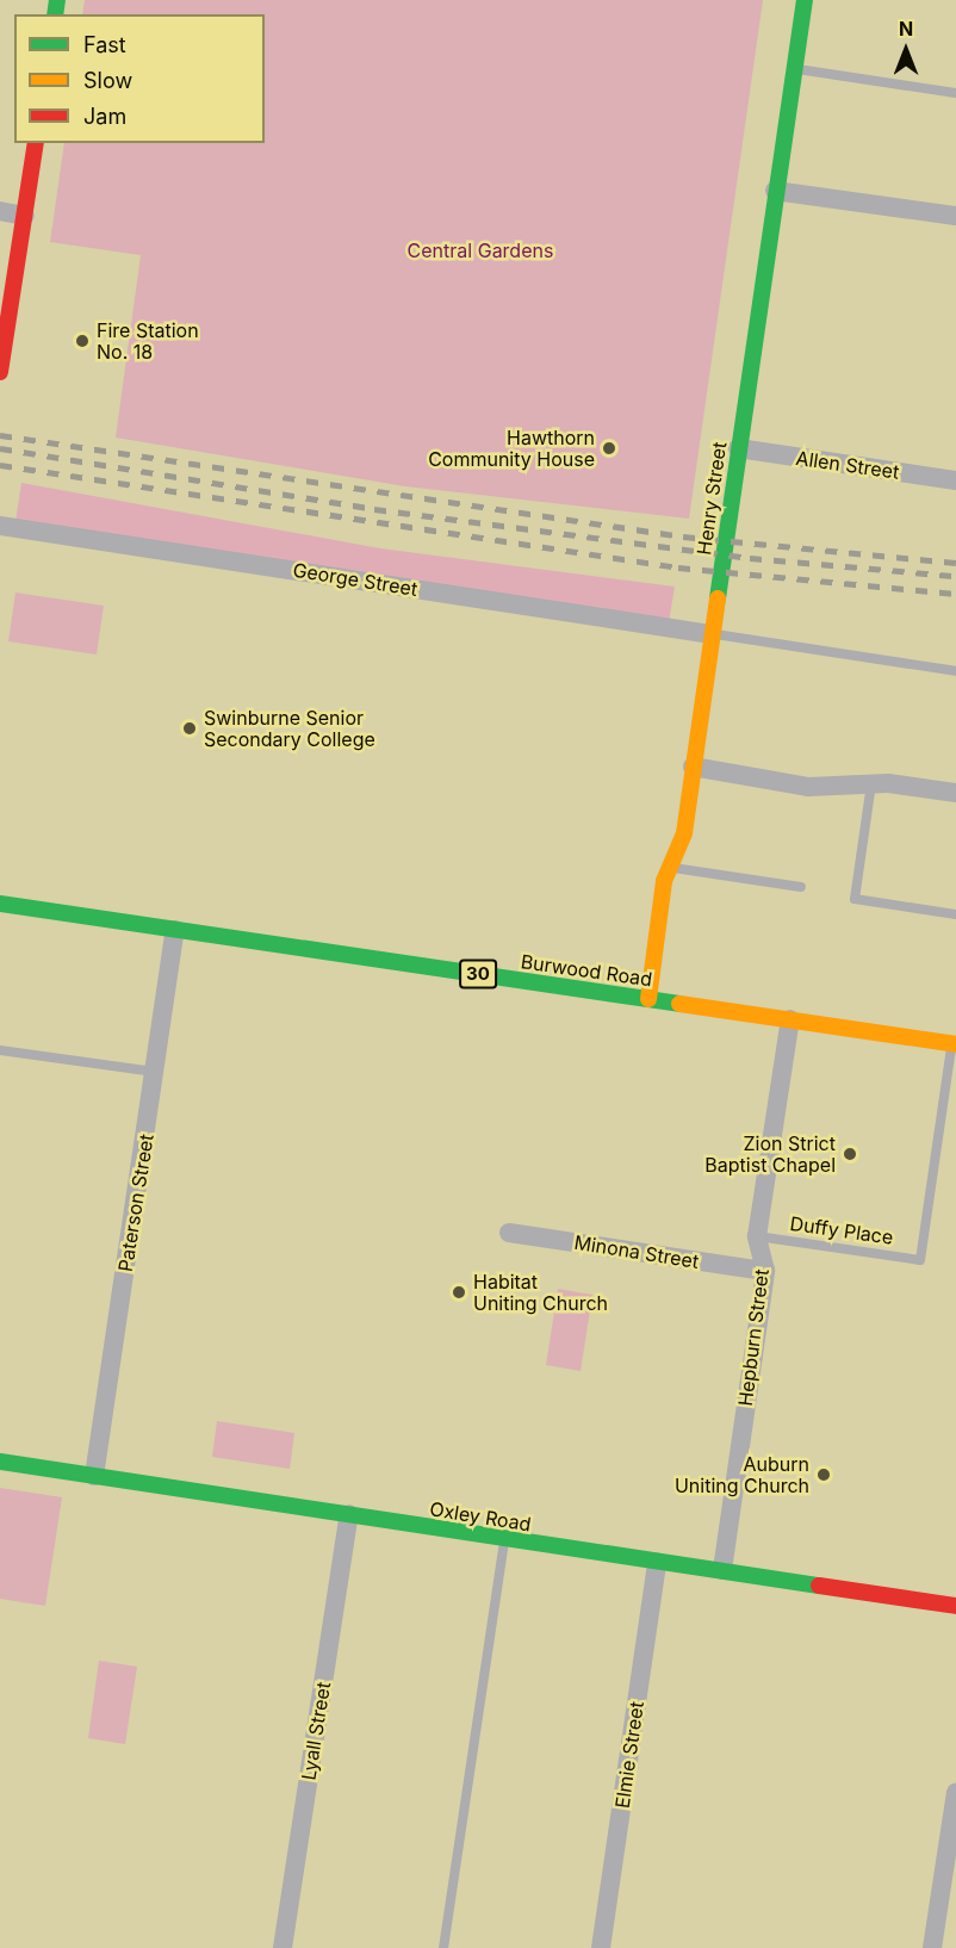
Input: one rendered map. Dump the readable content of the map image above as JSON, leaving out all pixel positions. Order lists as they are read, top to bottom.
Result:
{
  "streets": {
    "street": [
      "Allen Street",
      "Henry Street",
      "George Street",
      "Burwood Road",
      "30",
      "Paterson Street",
      "Minona Street",
      "Hepburn Street",
      "Oxley Road",
      "Lyall Street",
      "Elmie Street"
    ],
    "lane": ["Duffy Place"]
  },
  "crossings": [
    ["Allen Street", "Henry Street"],
    ["Henry Street", "George Street"],
    ["Henry Street", "Burwood Road"],
    ["Burwood Road", "Paterson Street"],
    ["Burwood Road", "Duffy Place"],
    ["Burwood Road", "Hepburn Street"],
    ["Paterson Street", "Oxley Road"],
    ["Duffy Place", "Hepburn Street"],
    ["Minona Street", "Hepburn Street"],
    ["Hepburn Street", "Oxley Road"],
    ["Oxley Road", "Lyall Street"],
    ["Oxley Road", "Elmie Street"]
  ],
  "parks": ["Central Gardens"],
  "places": [
    "Fire Station No. 18",
    "Hawthorn Community House",
    "Swinburne Senior Secondary College",
    "Zion Strict Baptist Chapel",
    "Habitat Uniting Church",
    "Auburn Uniting Church"
  ],
  "legend": ["Fast", "Slow", "Jam"],
  "north": "top"
}
